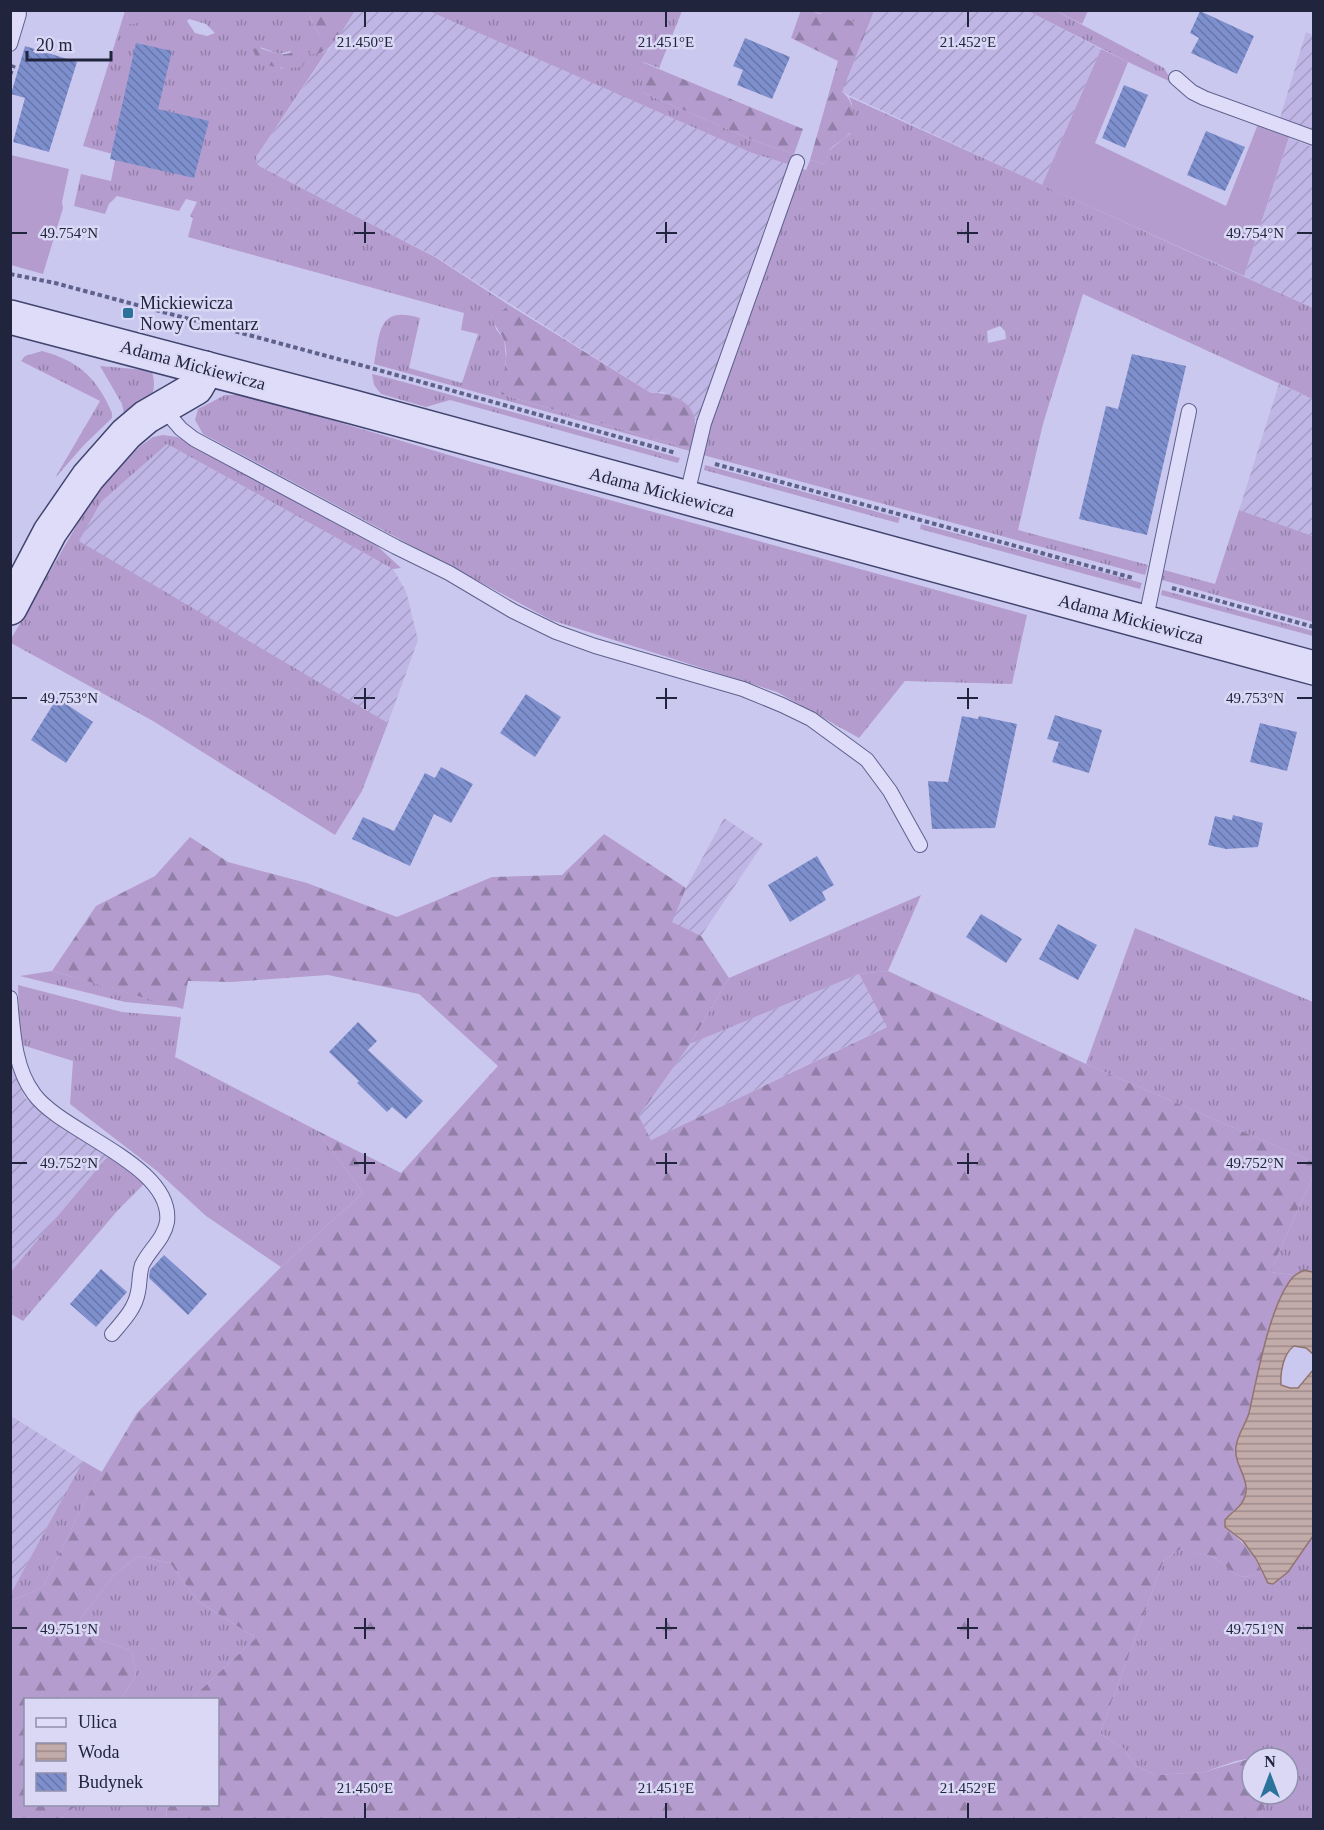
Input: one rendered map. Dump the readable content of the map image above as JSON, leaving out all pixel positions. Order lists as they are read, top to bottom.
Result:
{
  "streets": {
    "street": ["Adama Mickiewicza"]
  },
  "places": {
    "transit": ["Mickiewicza Nowy Cmentarz"]
  },
  "legend": ["Ulica", "Woda", "Budynek"],
  "scale_bar": "20 m",
  "north": "top",
  "coordinates": [
    "21.450°E",
    "21.451°E",
    "21.452°E",
    "49.754°N",
    "49.753°N",
    "49.752°N",
    "49.751°N"
  ]
}
